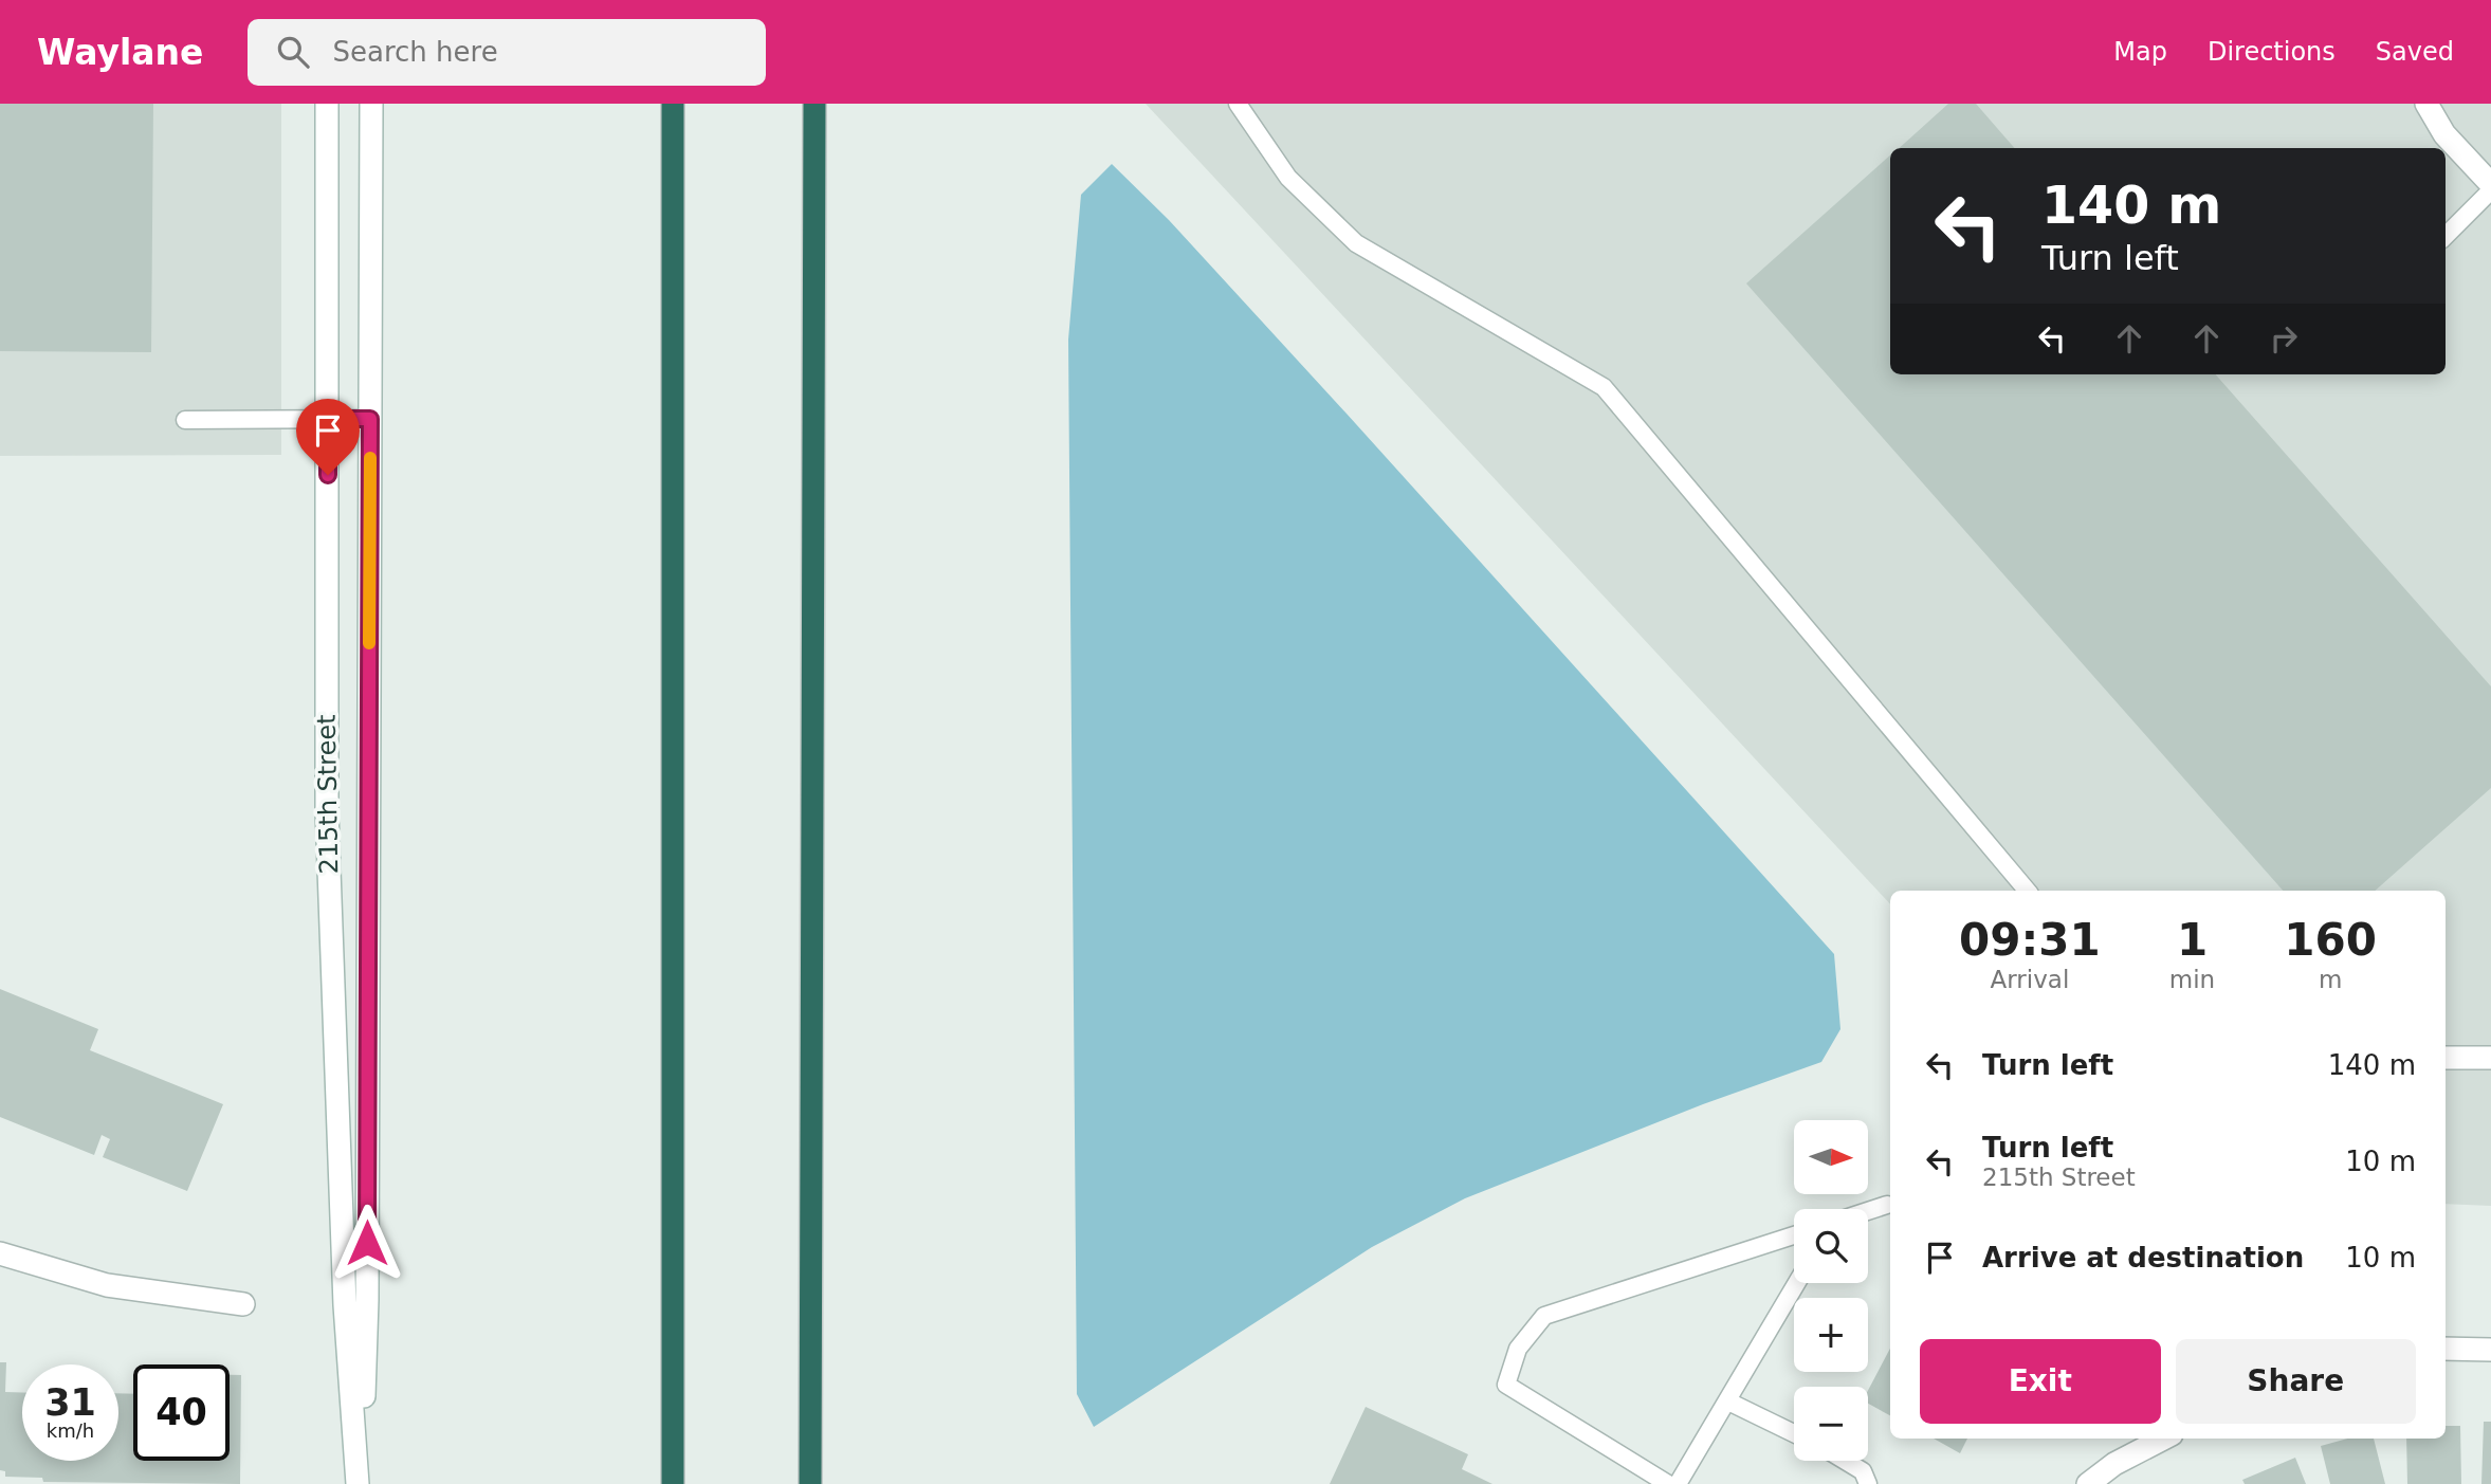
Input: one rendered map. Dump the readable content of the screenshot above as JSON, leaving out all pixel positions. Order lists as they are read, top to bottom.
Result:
{
  "streets": {
    "street": ["215th Street"]
  },
  "north": "right",
  "page": {
    "header": "Waylane",
    "search": "Search here",
    "nav": ["Map", "Directions", "Saved"],
    "turn": ["140 m", "Turn left"],
    "eta": [
      "09:31",
      "Arrival",
      "1",
      "min",
      "160",
      "m"
    ],
    "list": [
      {
        "name": "Turn left",
        "value": "140 m"
      },
      {
        "name": "Turn left",
        "note": "215th Street",
        "value": "10 m"
      },
      {
        "name": "Arrive at destination",
        "value": "10 m"
      }
    ],
    "map_buttons": ["+", "−"],
    "buttons": ["Exit", "Share"],
    "speed": "31 km/h",
    "limit": "40"
  }
}
